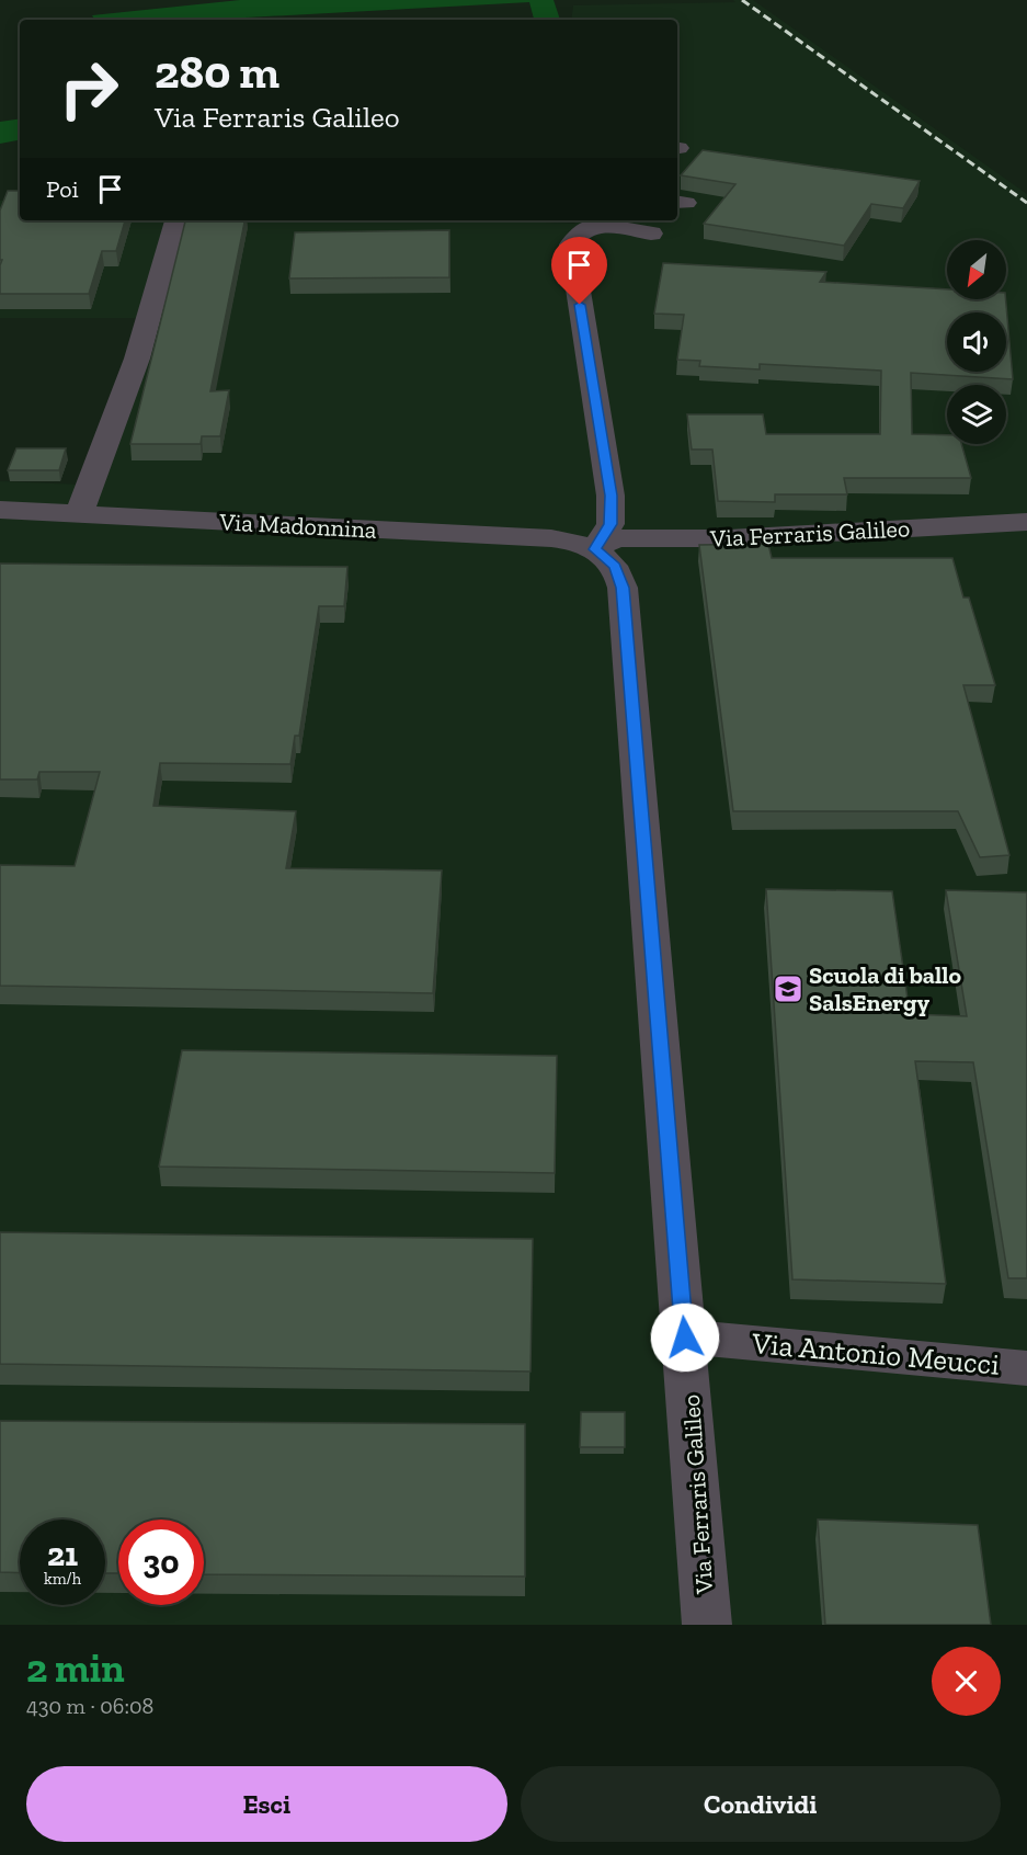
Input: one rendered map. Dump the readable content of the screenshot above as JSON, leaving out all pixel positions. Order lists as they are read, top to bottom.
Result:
{
  "streets": {
    "street": ["Via Madonnina", "Via Ferraris Galileo", "Via Antonio Meucci"]
  },
  "crossings": [
    ["Via Madonnina", "Via Ferraris Galileo"],
    ["Via Ferraris Galileo", "Via Antonio Meucci"]
  ],
  "places": {
    "school or university": ["Scuola di ballo SalsEnergy"]
  },
  "north": "bottom left",
  "page": {
    "turn": ["280 m", "Via Ferraris Galileo"],
    "then": "Poi",
    "speed": "21 km/h",
    "limit": "30",
    "heading": ["2 min", "430 m · 06:08"],
    "buttons": ["Esci", "Condividi"]
  }
}
